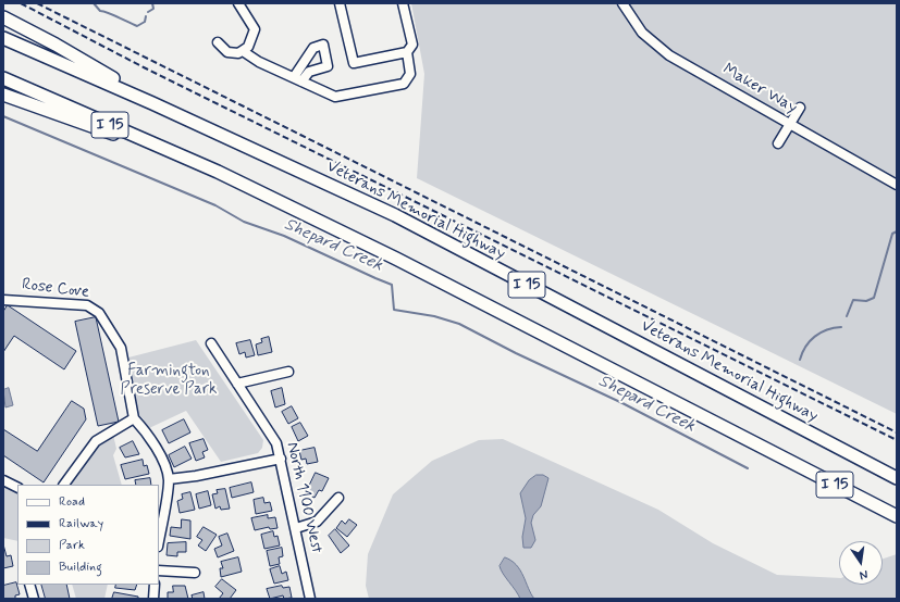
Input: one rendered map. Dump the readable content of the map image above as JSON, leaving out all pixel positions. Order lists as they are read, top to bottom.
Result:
{
  "streets": {
    "highway": ["I 15", "Veterans Memorial Highway"],
    "street": ["Maker Way", "Rose Cove", "North 1100 West"]
  },
  "water": ["Shepard Creek"],
  "parks": ["Farmington Preserve Park"],
  "legend": [
    "Road",
    "Railway",
    "Park",
    "Building"
  ],
  "north": "bottom"
}
